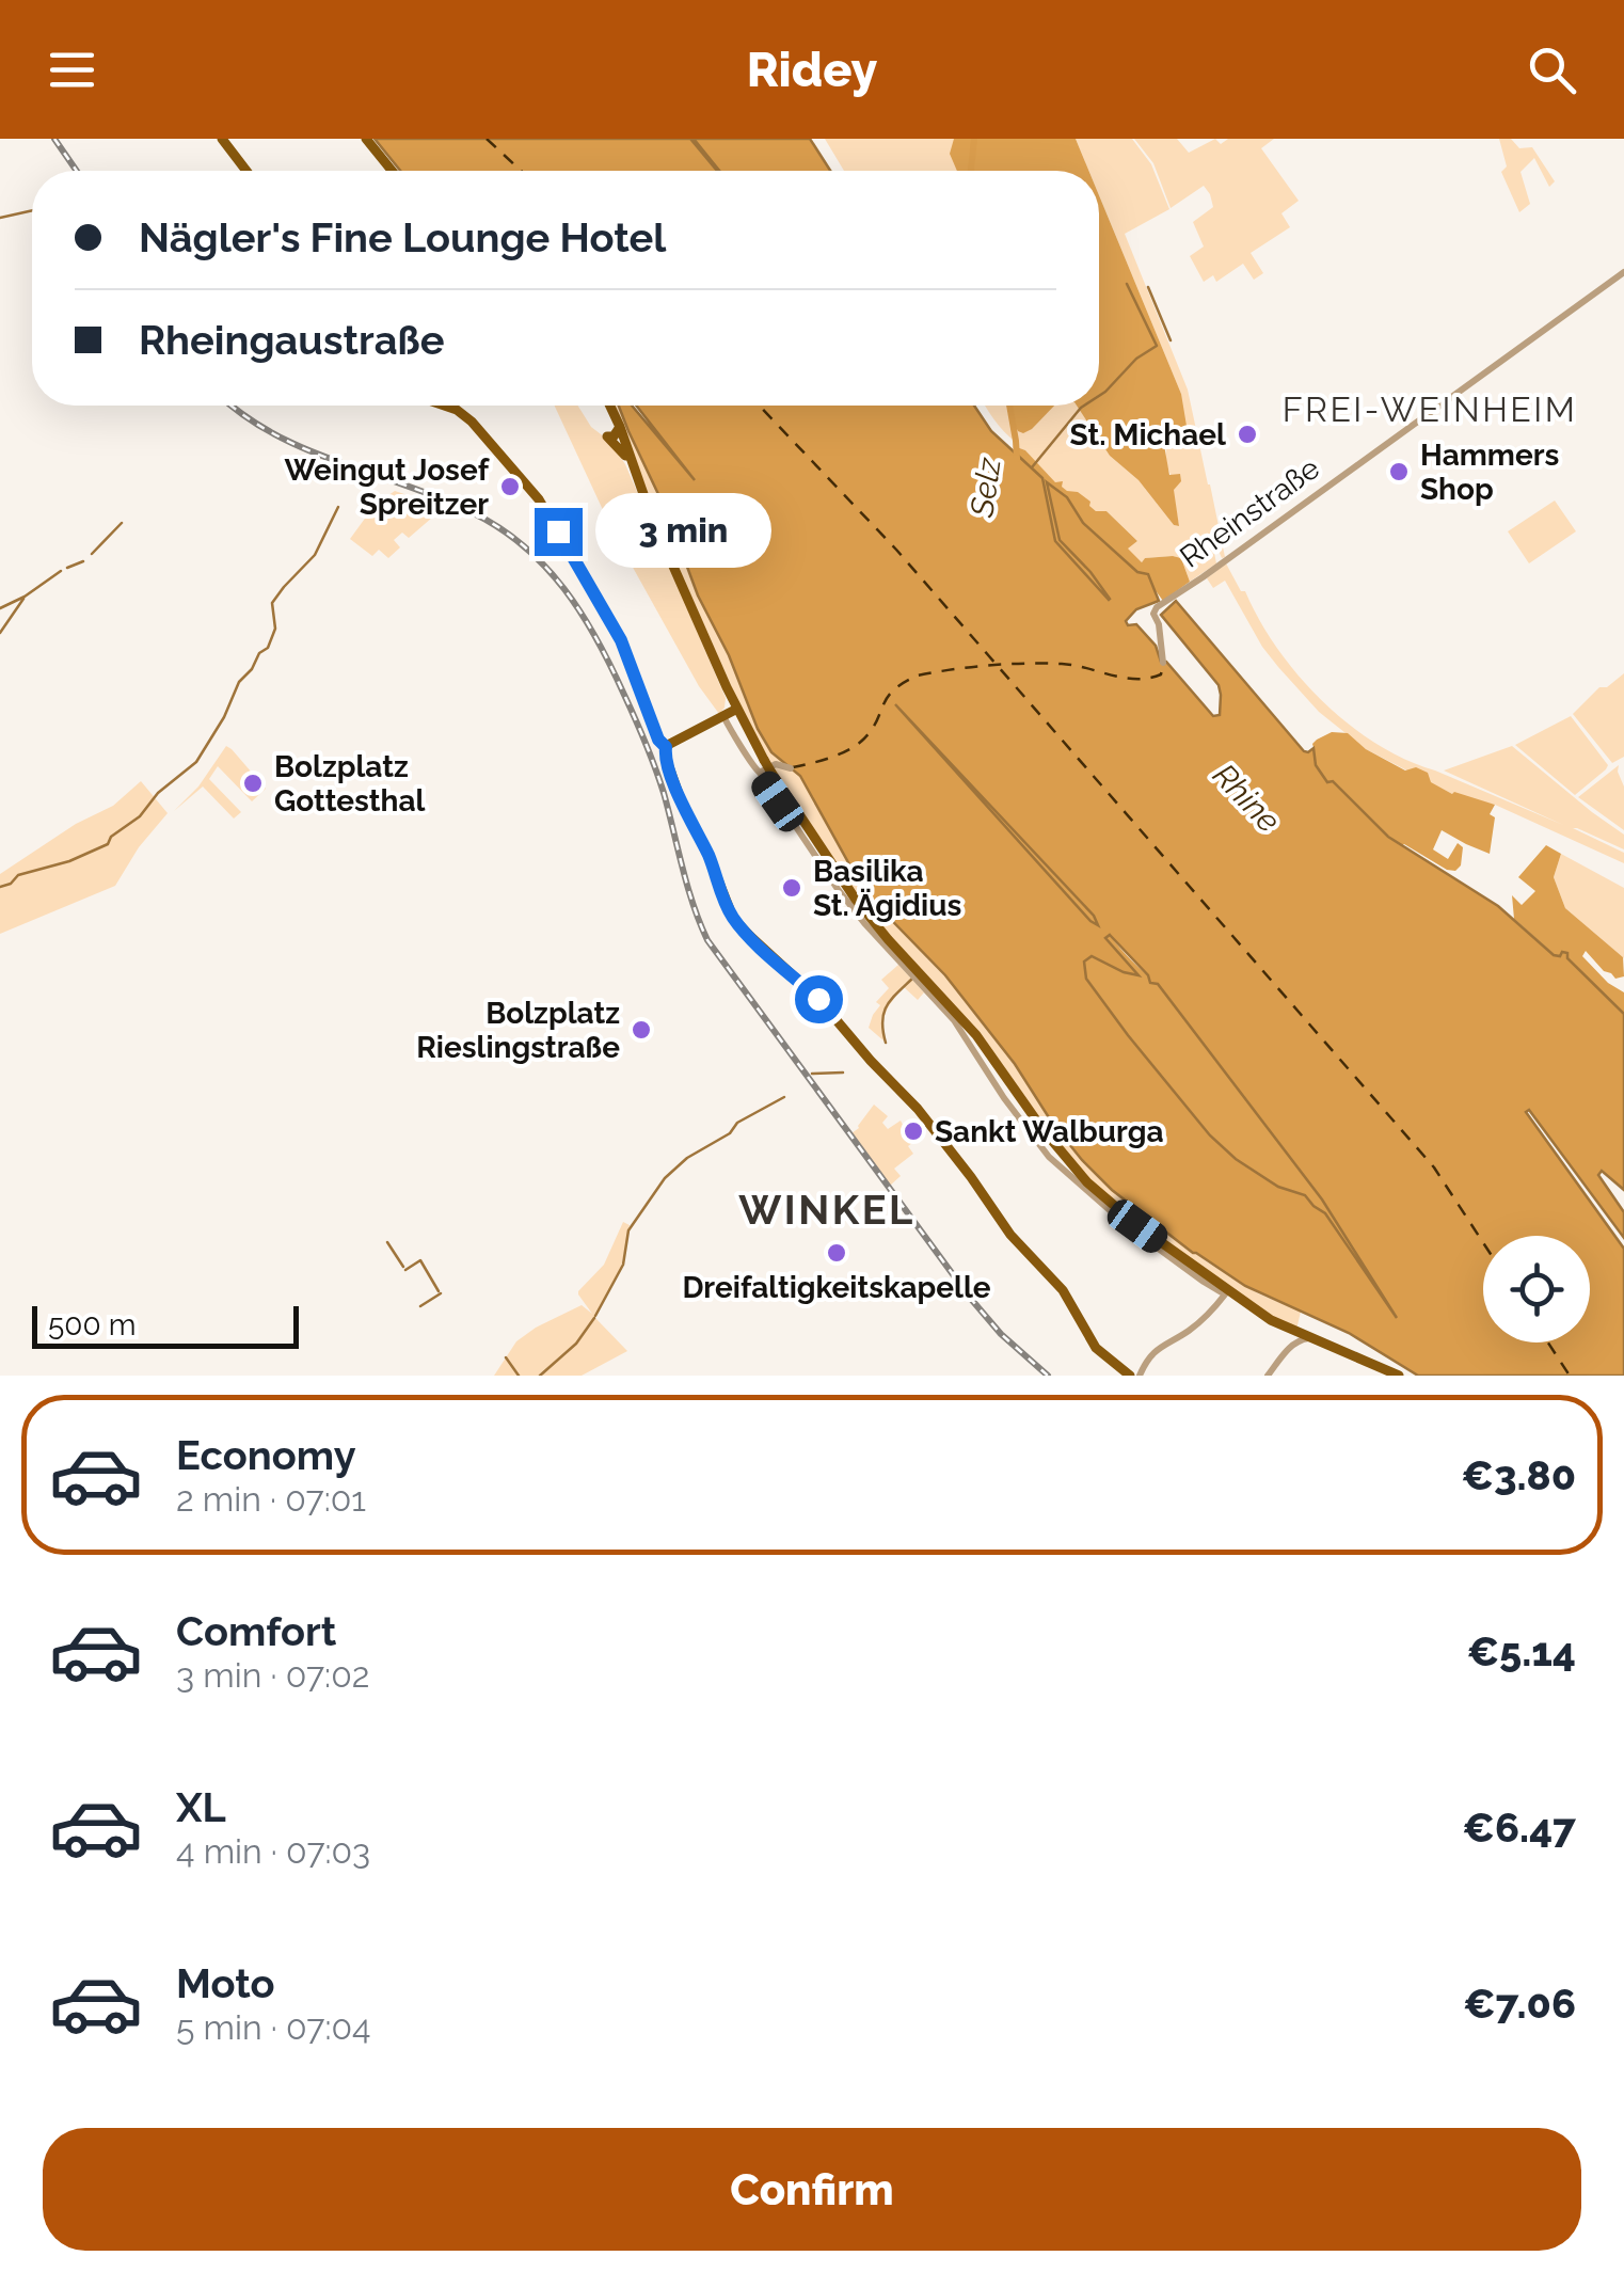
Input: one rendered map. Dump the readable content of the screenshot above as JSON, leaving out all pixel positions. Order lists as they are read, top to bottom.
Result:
{
  "streets": {
    "street": ["Rheinstraße"]
  },
  "districts": ["FREI-WEINHEIM", "WINKEL"],
  "water": ["Selz", "Rhine"],
  "places": [
    "St. Michael",
    "Hammers Shop",
    "Weingut Josef Spreitzer",
    "Bolzplatz Gottesthal",
    "Basilika St. Ägidius",
    "Bolzplatz Rieslingstraße",
    "Sankt Walburga",
    "Dreifaltigkeitskapelle"
  ],
  "scale_bar": "500 m",
  "page": {
    "header": "Ridey",
    "banner": ["Nägler's Fine Lounge Hotel", "Rheingaustraße"],
    "bubble": "3 min",
    "scale": "500 m",
    "list": [
      {
        "name": "Economy",
        "note": "2 min · 07:01",
        "value": "€3.80"
      },
      {
        "name": "Comfort",
        "note": "3 min · 07:02",
        "value": "€5.14"
      },
      {
        "name": "XL",
        "note": "4 min · 07:03",
        "value": "€6.47"
      },
      {
        "name": "Moto",
        "note": "5 min · 07:04",
        "value": "€7.06"
      }
    ],
    "buttons": "Confirm"
  }
}
